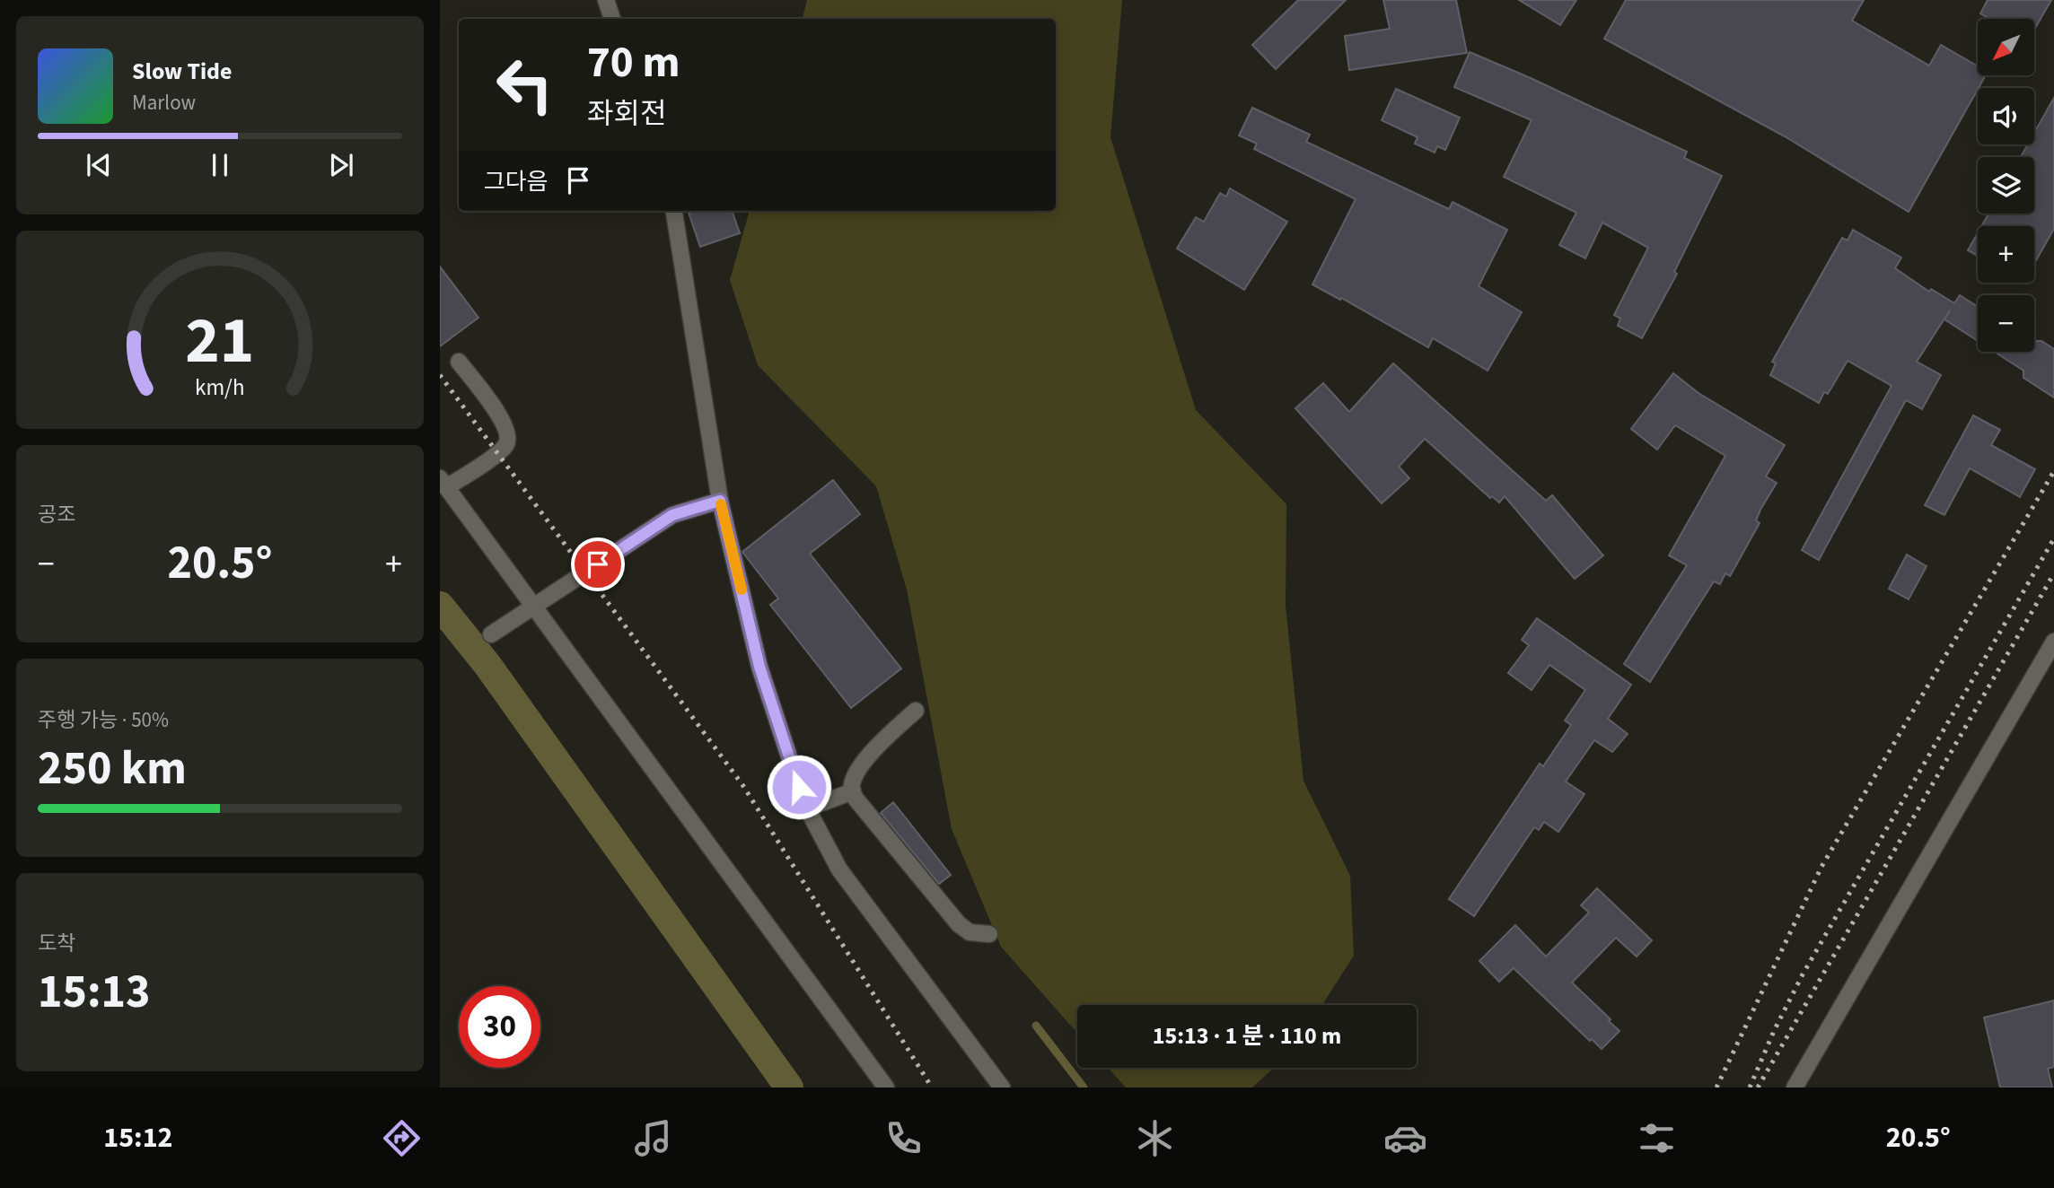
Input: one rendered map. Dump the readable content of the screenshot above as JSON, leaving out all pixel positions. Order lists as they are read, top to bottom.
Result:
{
  "north": "bottom left",
  "page": {
    "map_buttons": ["+", "−"],
    "turn": ["70 m", "좌회전"],
    "song": ["Slow Tide", "Marlow"],
    "then": "그다음",
    "tile": [
      "공조",
      ["주행 가능 · 50%", "250 km"],
      ["도착", "15:13"]
    ],
    "heat": ["−", "20.5°", "+"],
    "limit": "30",
    "trip": "15:13 · 1 분 · 110 m",
    "tabs": ["15:12", "20.5°"],
    "gauge": ["21", "km/h"]
  }
}
